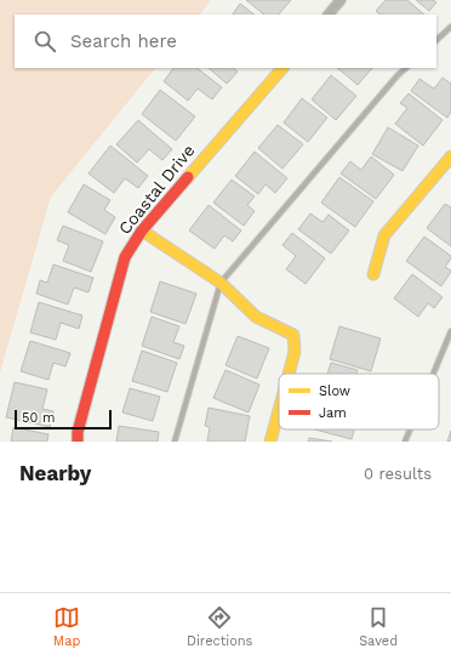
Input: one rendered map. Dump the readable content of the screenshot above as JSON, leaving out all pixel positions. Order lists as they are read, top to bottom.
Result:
{
  "streets": {
    "street": ["Coastal Drive"]
  },
  "legend": ["Slow", "Jam"],
  "scale_bar": "50 m",
  "page": {
    "search": "Search here",
    "scale": "50 m",
    "heading": ["Nearby", "0 results"],
    "nav": ["Map", "Directions", "Saved"]
  }
}
